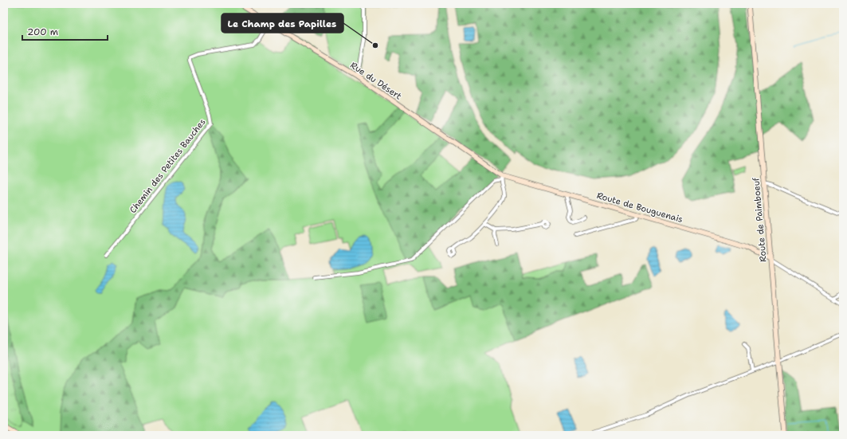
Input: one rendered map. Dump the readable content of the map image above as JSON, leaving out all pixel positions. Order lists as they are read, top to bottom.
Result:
{
  "streets": {
    "street": [
      "Rue du Désert",
      "Chemin des Petites Bauches",
      "Route de Bouguenais",
      "Route de Paimboeuf"
    ]
  },
  "crossings": [
    ["Rue du Désert", "Chemin des Petites Bauches"],
    ["Rue du Désert", "Route de Bouguenais"],
    ["Route de Bouguenais", "Route de Paimboeuf"]
  ],
  "places": ["Le Champ des Papilles"],
  "scale_bar": "200 m"
}
